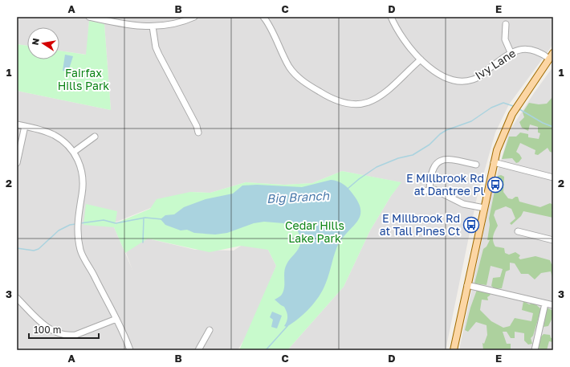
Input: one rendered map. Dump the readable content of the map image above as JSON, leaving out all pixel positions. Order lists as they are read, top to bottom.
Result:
{
  "streets": {
    "street": ["Ivy Lane"]
  },
  "water": ["Big Branch"],
  "parks": ["Fairfax Hills Park", "Cedar Hills Lake Park"],
  "places": {
    "bus stop": ["E Millbrook Rd at Dantree Pl", "E Millbrook Rd at Tall Pines Ct"]
  },
  "scale_bar": "100 m",
  "north": "left",
  "grid": {
    "columns": [
      "A",
      "B",
      "C",
      "D",
      "E"
    ],
    "rows": ["1", "2", "3"]
  }
}
